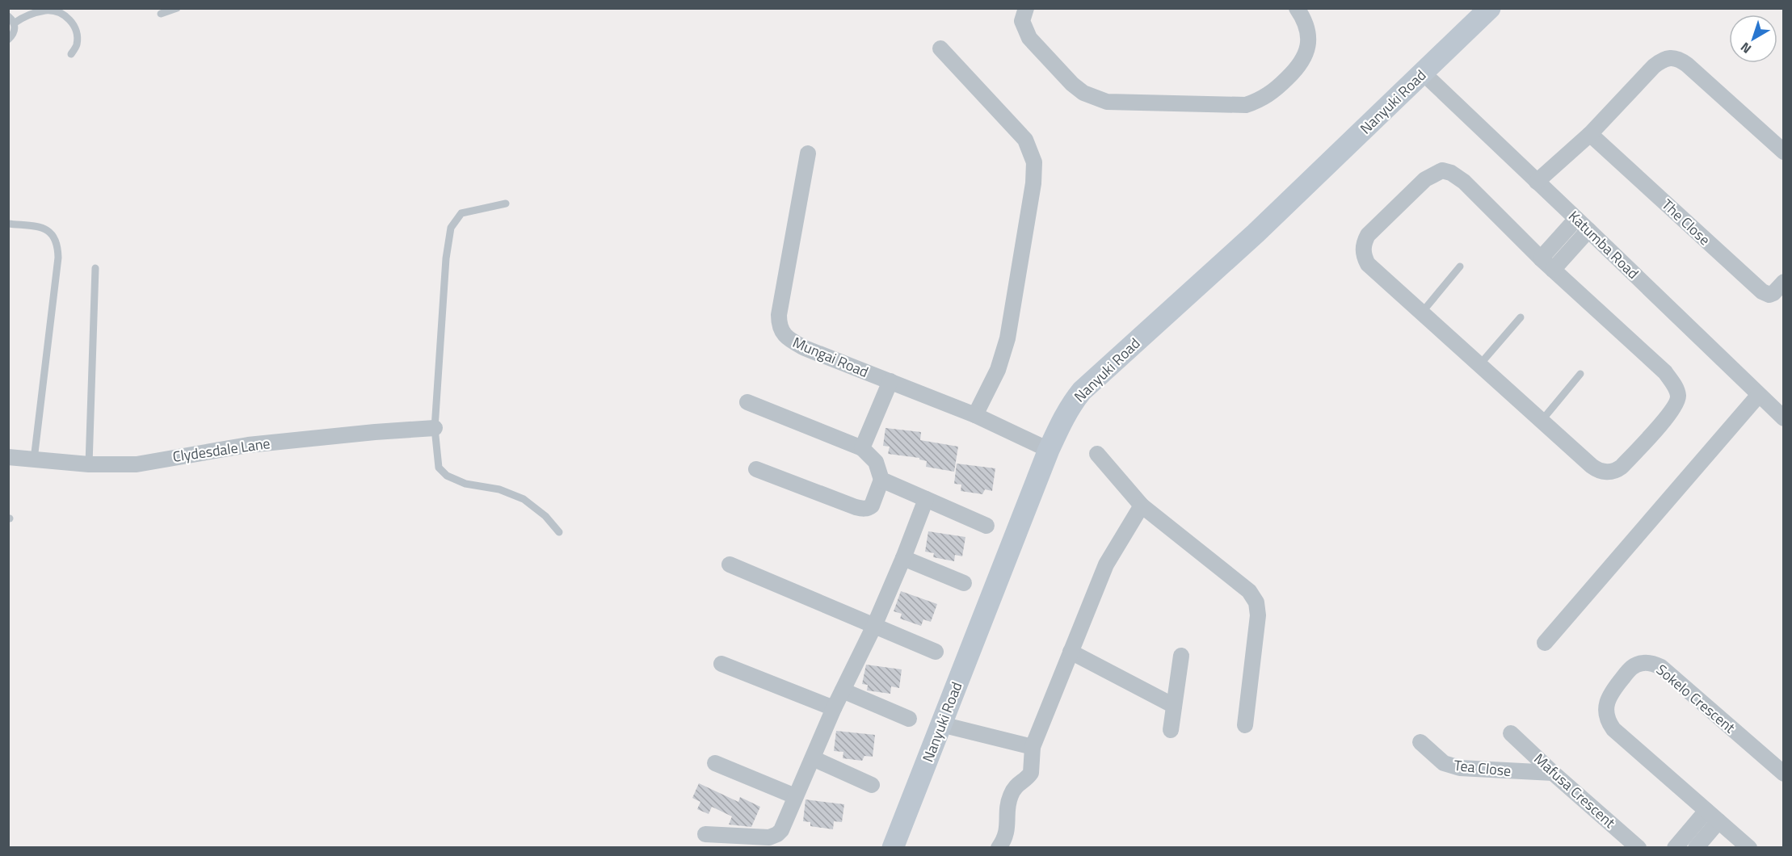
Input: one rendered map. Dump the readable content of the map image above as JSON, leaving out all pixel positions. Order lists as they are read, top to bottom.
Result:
{
  "streets": {
    "street": [
      "Nanyuki Road",
      "The Close",
      "Katumba Road",
      "Mungai Road",
      "Clydesdale Lane",
      "Sokelo Crescent",
      "Tea Close",
      "Mafusa Crescent"
    ]
  },
  "crossings": [
    ["Nanyuki Road", "Katumba Road"],
    ["Nanyuki Road", "Mungai Road"],
    ["Tea Close", "Mafusa Crescent"]
  ],
  "north": "bottom left"
}
